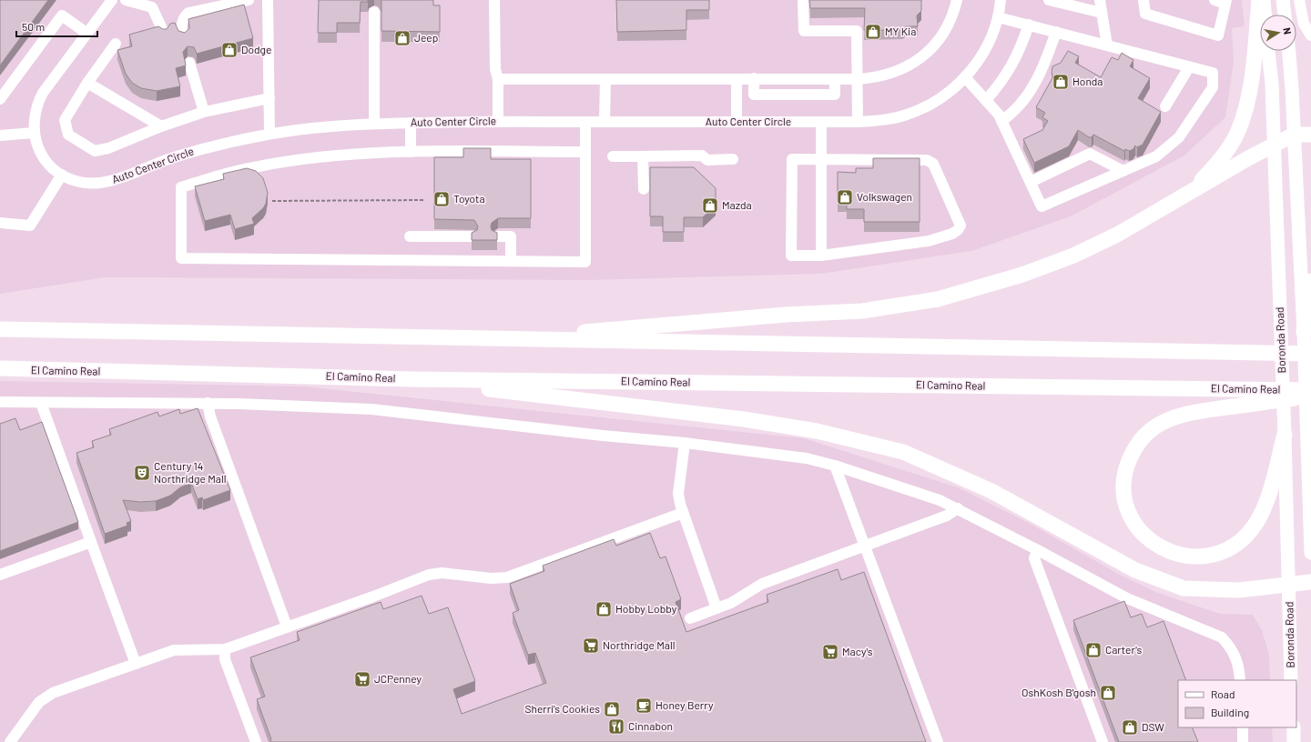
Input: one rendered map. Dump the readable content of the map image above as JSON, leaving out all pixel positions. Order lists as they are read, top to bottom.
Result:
{
  "streets": {
    "highway": ["El Camino Real"],
    "main road": ["Boronda Road"],
    "street": ["Auto Center Circle"]
  },
  "places": {
    "shop": [
      "MY Kia",
      "Jeep",
      "Dodge",
      "Honda",
      "Volkswagen",
      "Toyota",
      "Mazda",
      "Hobby Lobby",
      "Carter's",
      "OshKosh B'gosh",
      "Sherri's Cookies",
      "DSW"
    ],
    "theatre": ["Century 14 Northridge Mall"],
    "supermarket": ["Northridge Mall", "Macy's", "JCPenney"],
    "cafe": ["Honey Berry"],
    "restaurant": ["Cinnabon"]
  },
  "legend": ["Road", "Building"],
  "scale_bar": "50 m",
  "north": "right"
}
